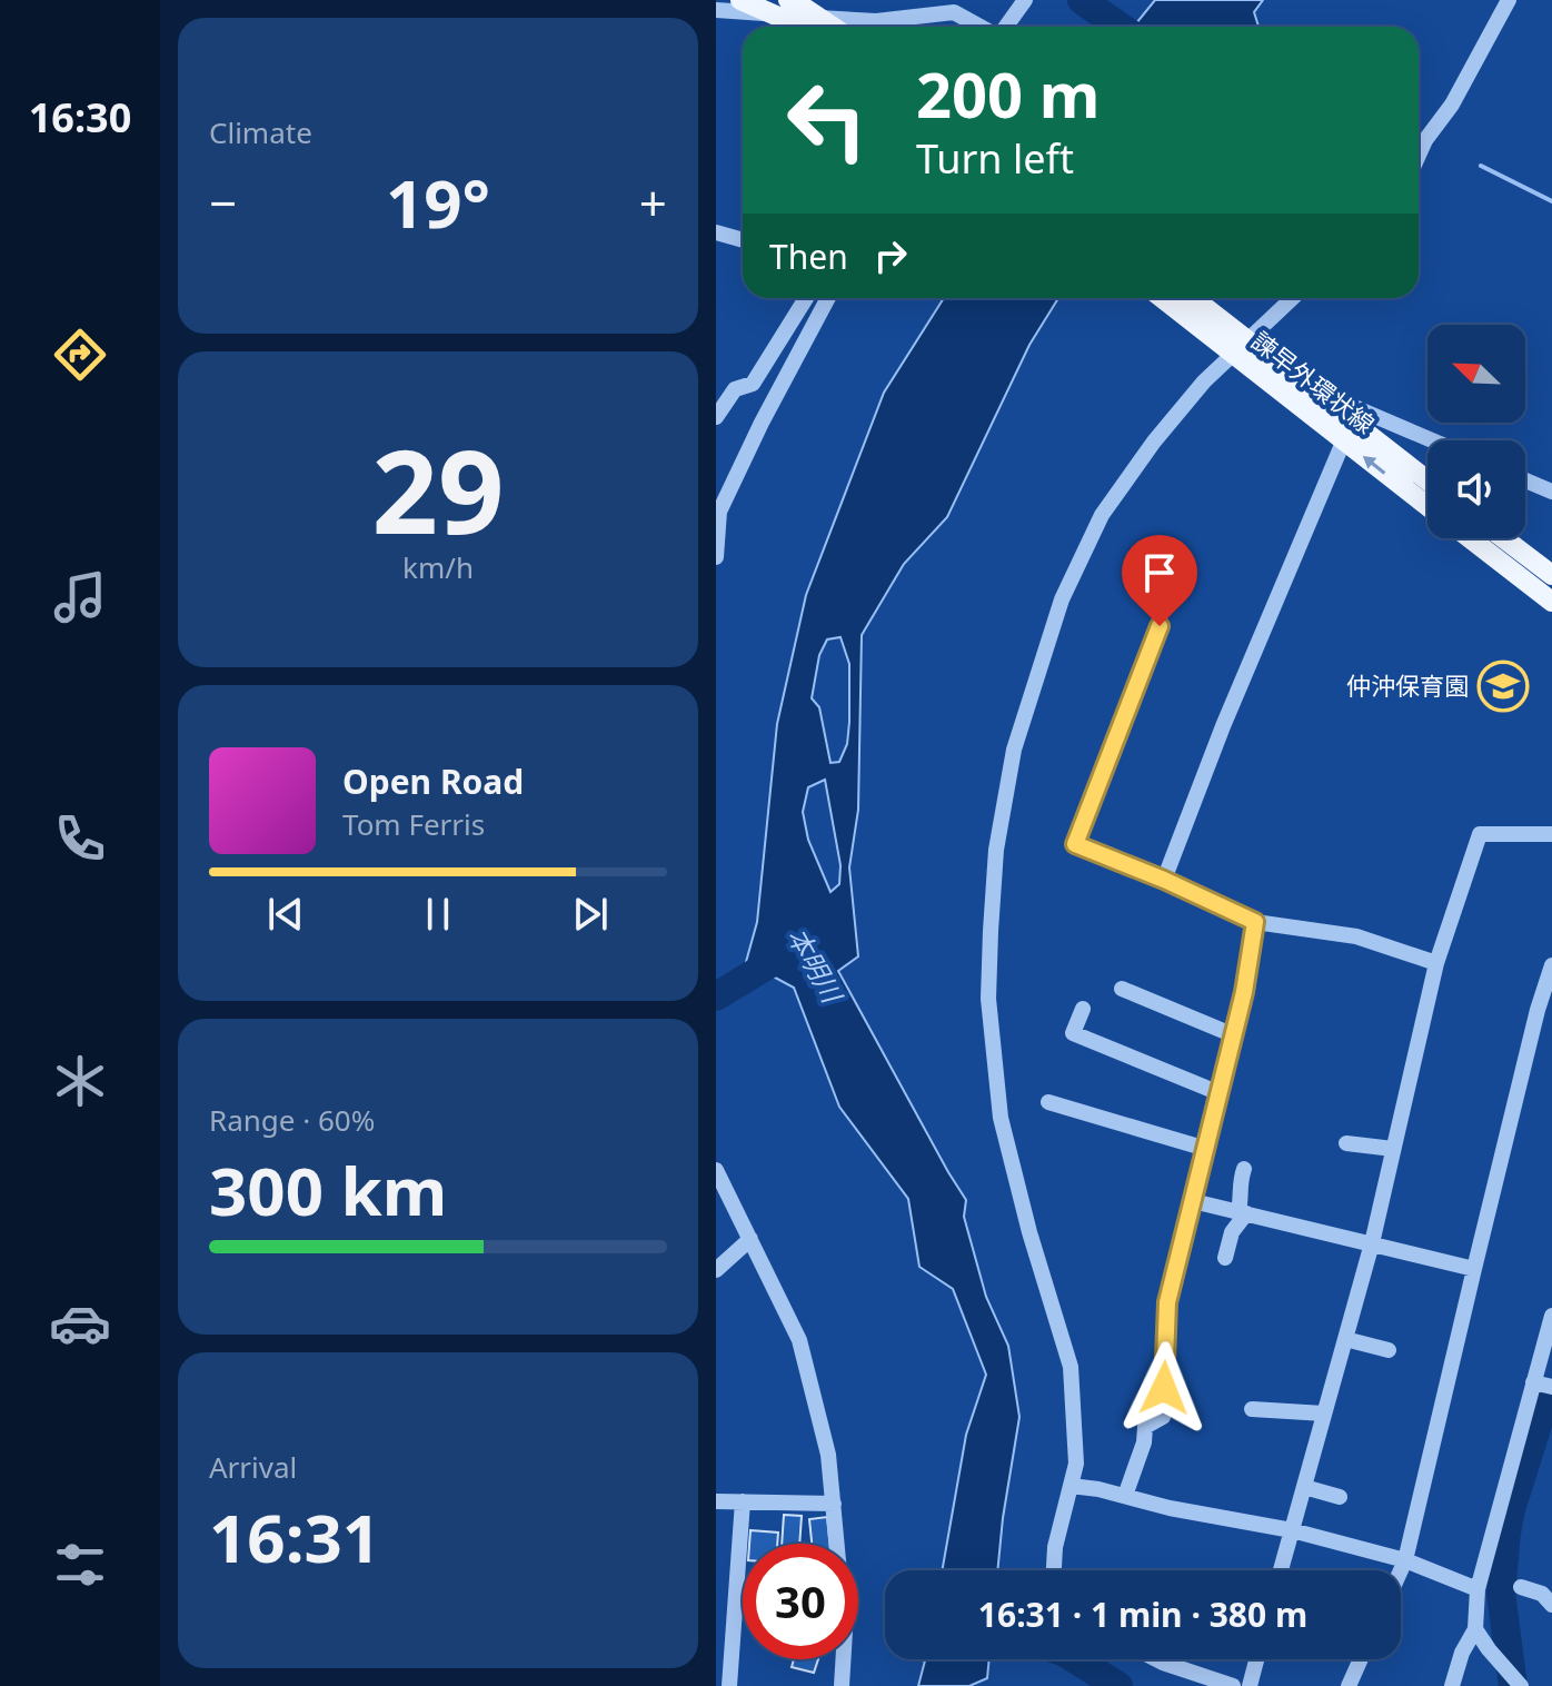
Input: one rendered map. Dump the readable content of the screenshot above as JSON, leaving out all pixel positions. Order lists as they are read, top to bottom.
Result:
{
  "streets": {
    "main road": ["諫早外環状線"]
  },
  "water": ["本明川"],
  "places": {
    "school or university": ["仲沖保育園"]
  },
  "north": "top left",
  "page": {
    "tabs": "16:30",
    "tile": [
      "Climate",
      ["29", "km/h"],
      ["Range · 60%", "300 km"],
      ["Arrival", "16:31"]
    ],
    "turn": ["200 m", "Turn left"],
    "heat": ["−", "19°", "+"],
    "then": "Then",
    "song": ["Open Road", "Tom Ferris"],
    "limit": "30",
    "trip": "16:31 · 1 min · 380 m"
  }
}
